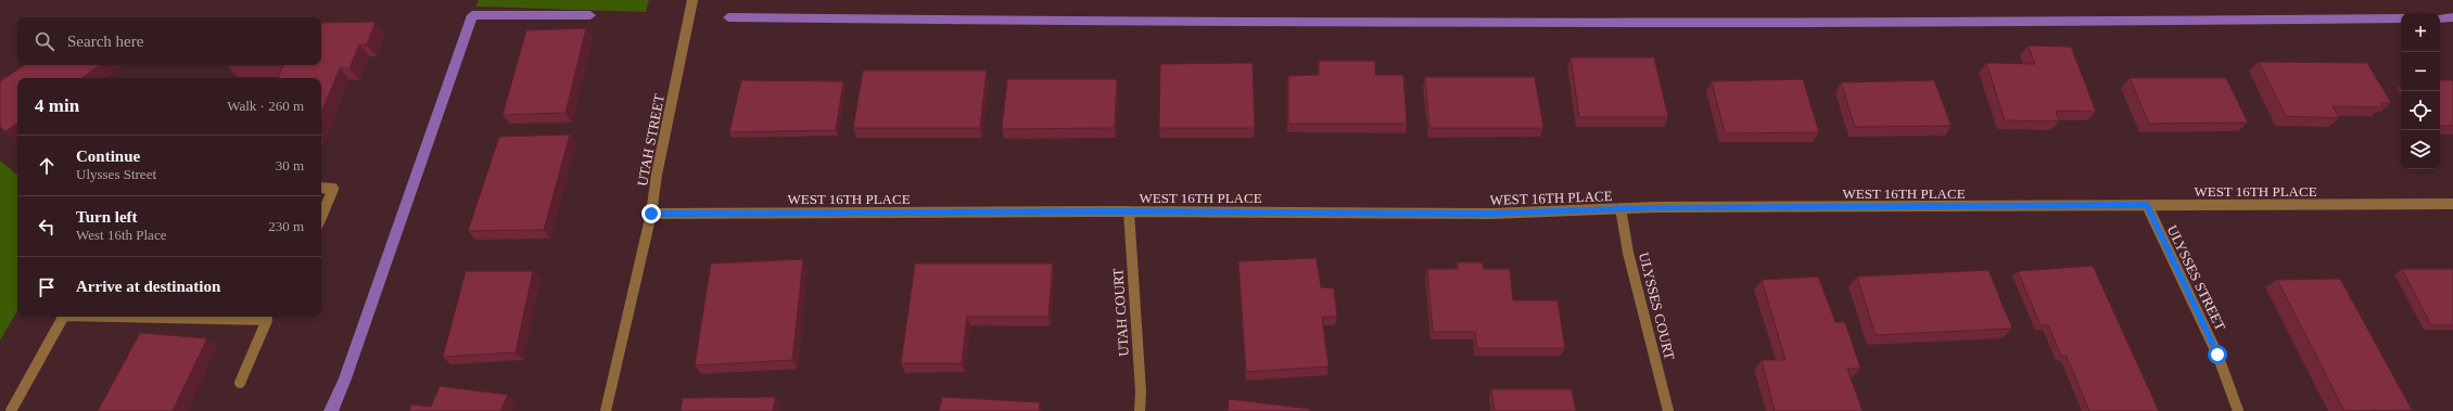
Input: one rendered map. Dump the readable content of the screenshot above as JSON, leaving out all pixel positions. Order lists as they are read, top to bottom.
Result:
{
  "streets": {
    "street": [
      "UTAH STREET",
      "WEST 16TH PLACE",
      "ULYSSES STREET",
      "ULYSSES COURT",
      "UTAH COURT"
    ]
  },
  "crossings": [
    ["UTAH STREET", "WEST 16TH PLACE"],
    ["WEST 16TH PLACE", "ULYSSES STREET"],
    ["WEST 16TH PLACE", "ULYSSES COURT"],
    ["WEST 16TH PLACE", "UTAH COURT"]
  ],
  "page": {
    "map_buttons": ["+", "−"],
    "search": "Search here",
    "heading": ["4 min", "Walk · 260 m"],
    "list": [
      ["Continue", "Ulysses Street", "30 m"],
      ["Turn left", "West 16th Place", "230 m"],
      "Arrive at destination"
    ]
  }
}
